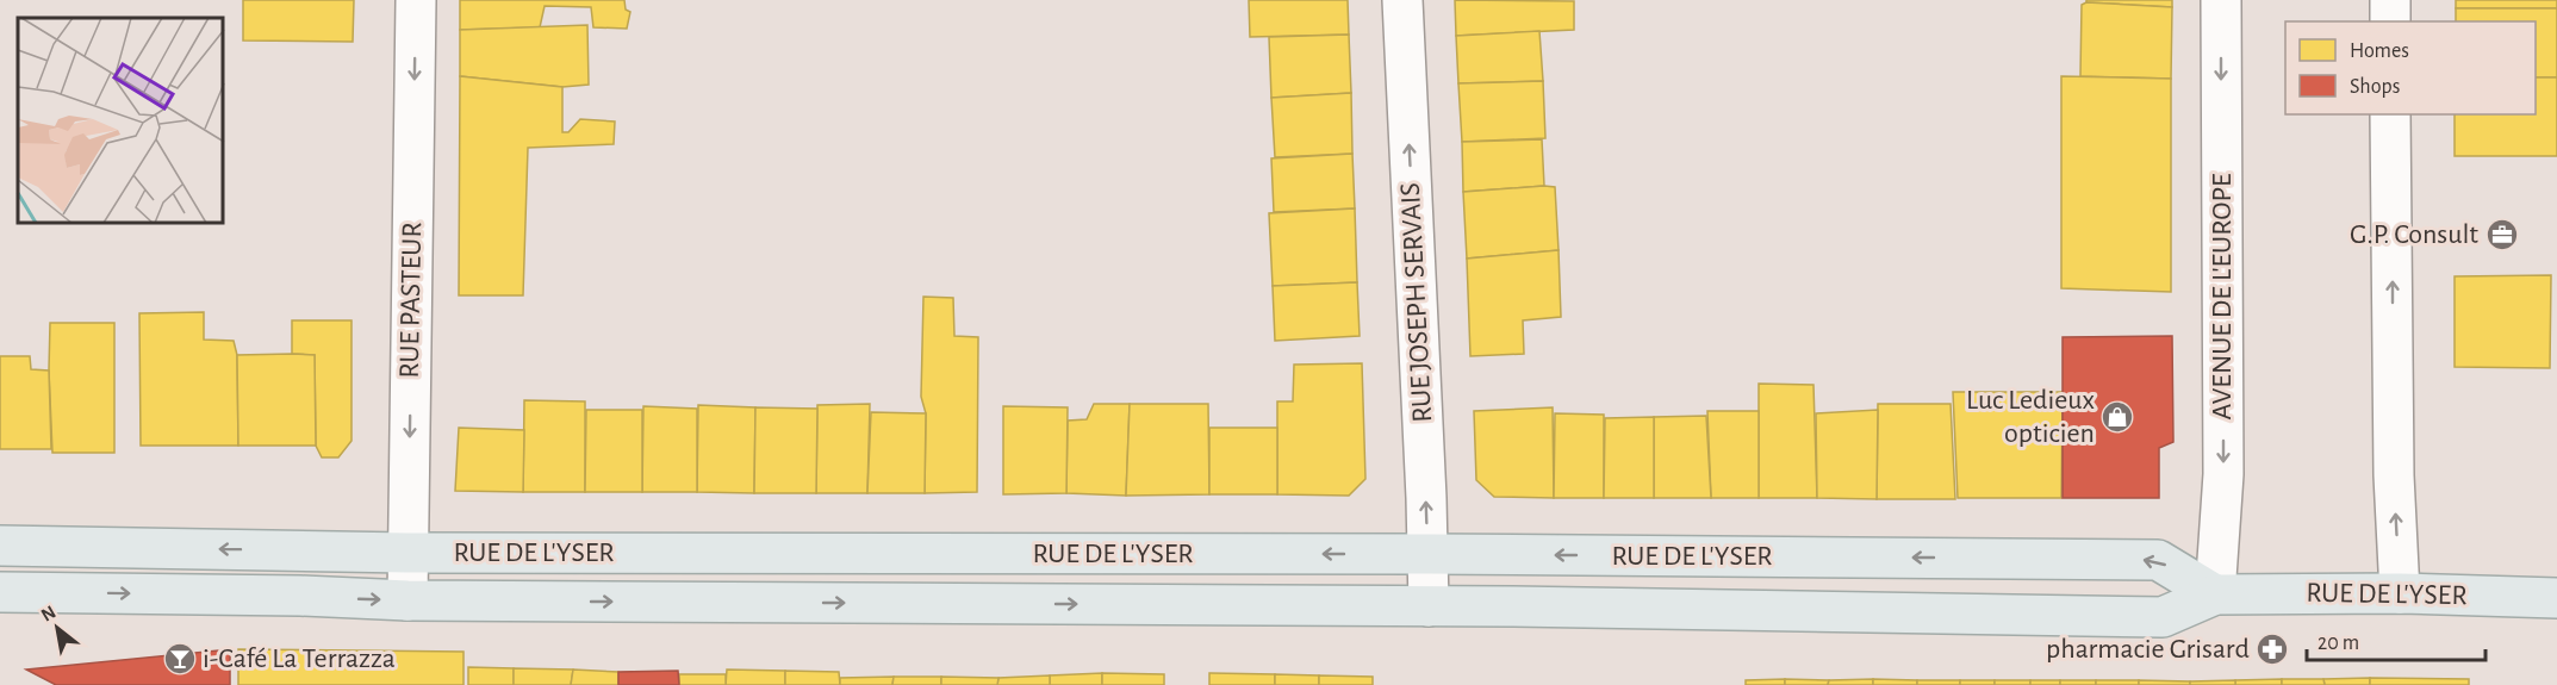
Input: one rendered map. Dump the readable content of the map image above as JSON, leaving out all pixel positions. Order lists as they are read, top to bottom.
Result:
{
  "streets": {
    "main road": ["RUE DE L'YSER"],
    "street": ["AVENUE DE L'EUROPE", "RUE PASTEUR", "RUE JOSEPH SERVAIS"]
  },
  "crossings": [
    ["AVENUE DE L'EUROPE", "RUE DE L'YSER"],
    ["RUE PASTEUR", "RUE DE L'YSER"],
    ["RUE JOSEPH SERVAIS", "RUE DE L'YSER"]
  ],
  "one_way": ["RUE PASTEUR", "RUE JOSEPH SERVAIS"],
  "places": {
    "office": ["G.P. Consult"],
    "shop": ["Luc Ledieux opticien"],
    "pharmacy": ["pharmacie Grisard"],
    "bar": ["i-Café La Terrazza"]
  },
  "legend": ["Homes", "Shops"],
  "scale_bar": "20 m",
  "north": "top left"
}
